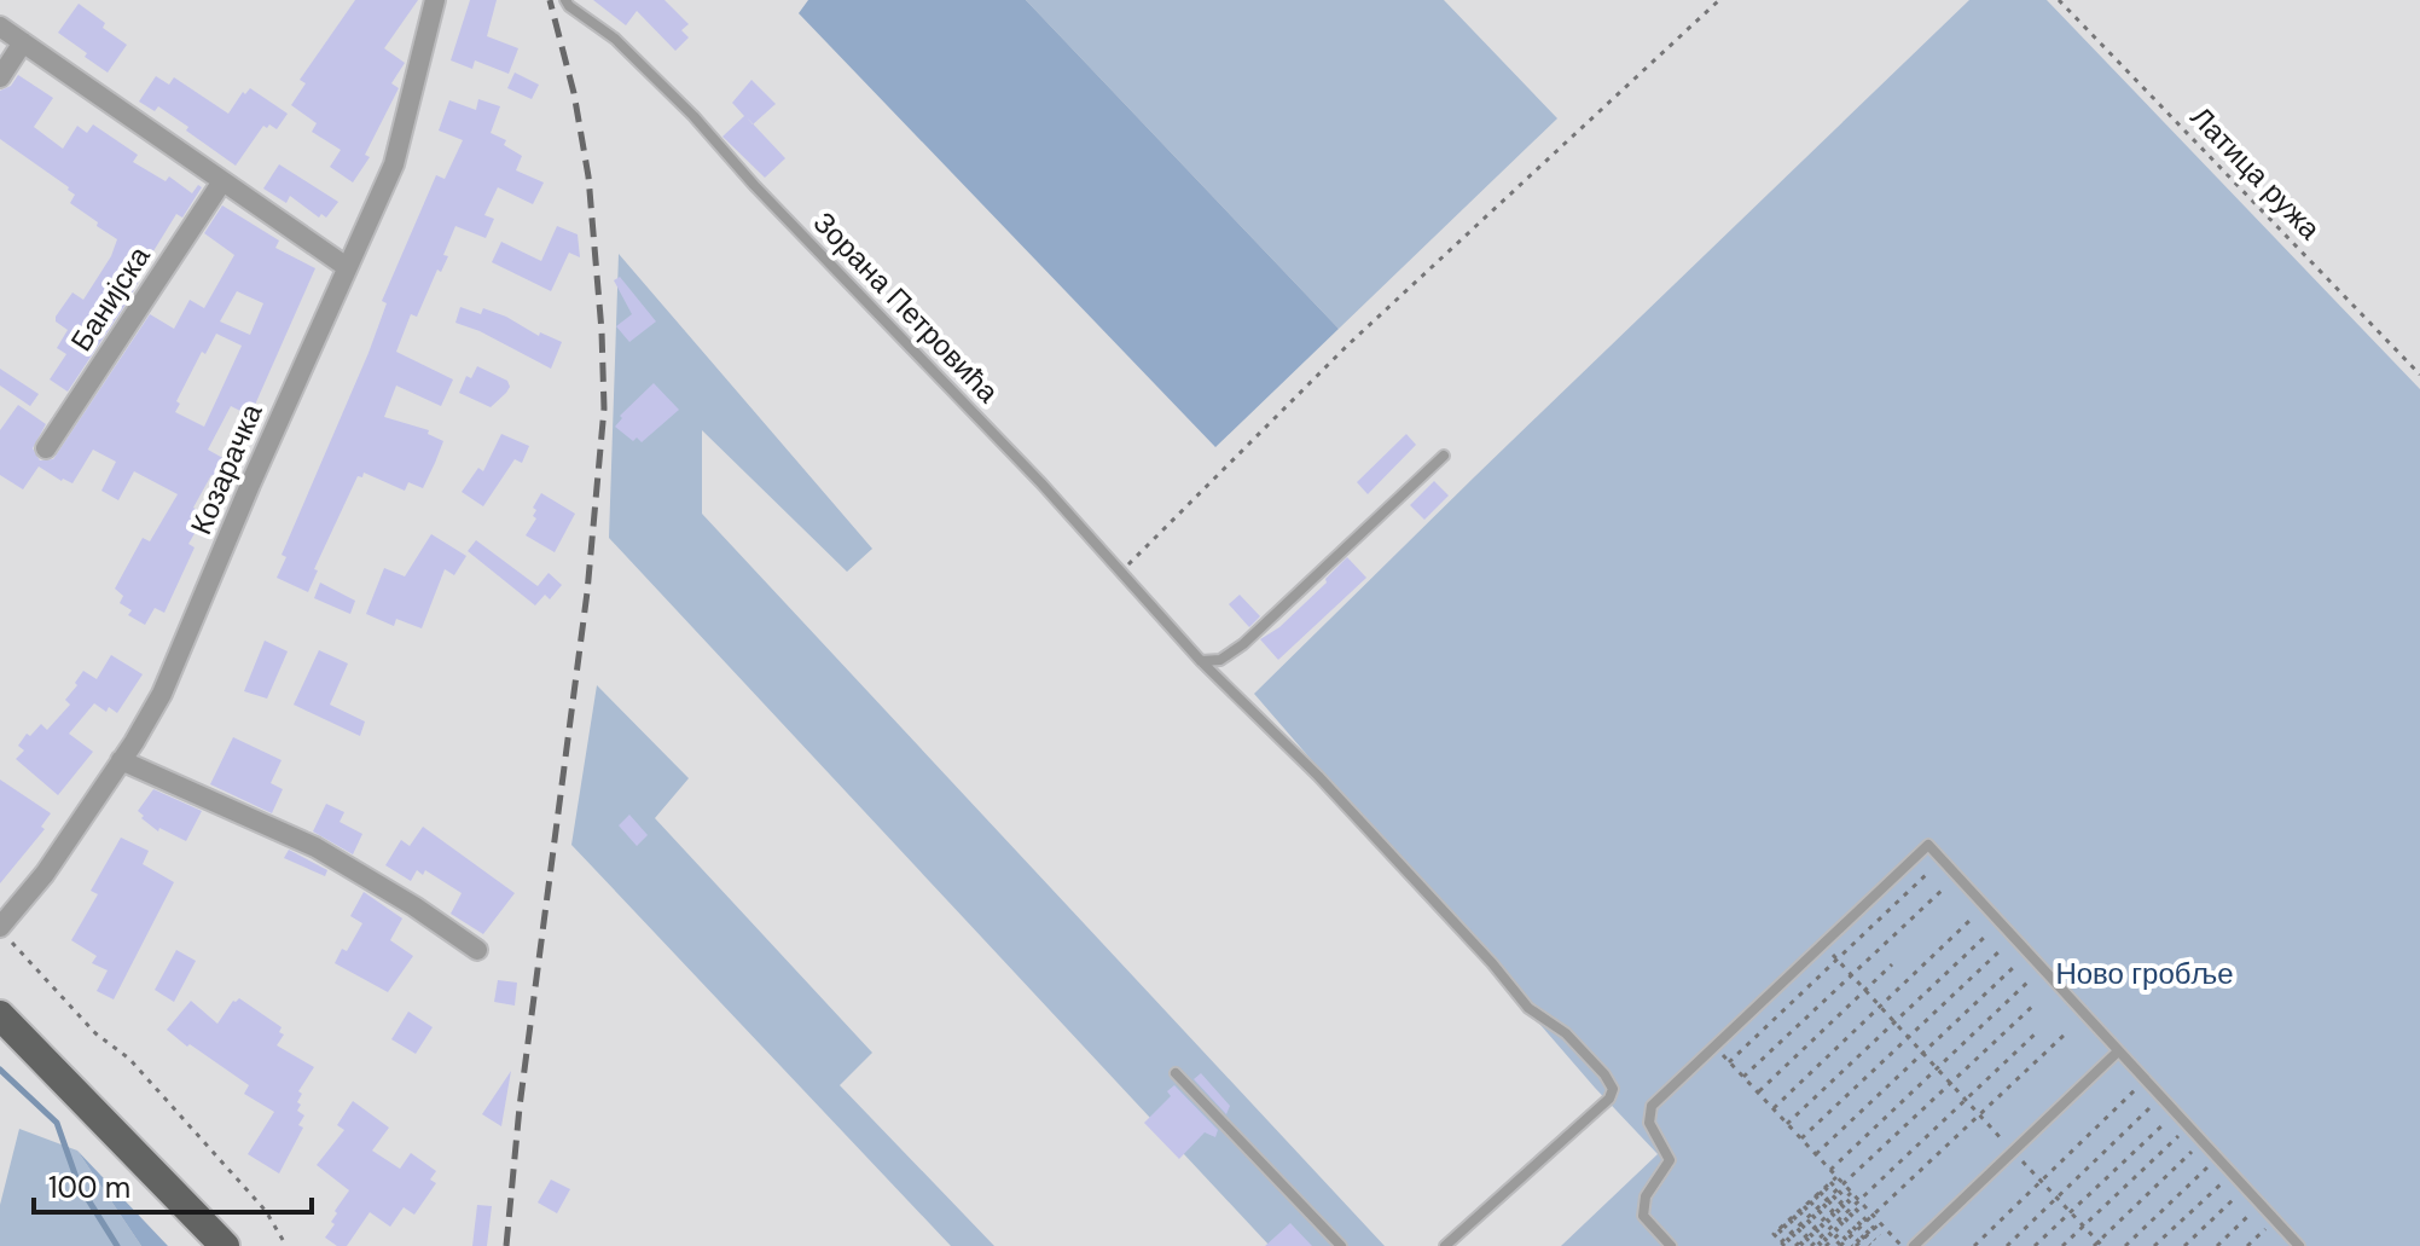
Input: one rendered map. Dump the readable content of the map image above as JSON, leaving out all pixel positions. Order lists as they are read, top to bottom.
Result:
{
  "streets": {
    "street": ["Банијска", "Козарачка"],
    "lane": ["Зорана Петровића"],
    "path": ["Латица ружа"]
  },
  "parks": ["Ново гробље"],
  "scale_bar": "100 m"
}
